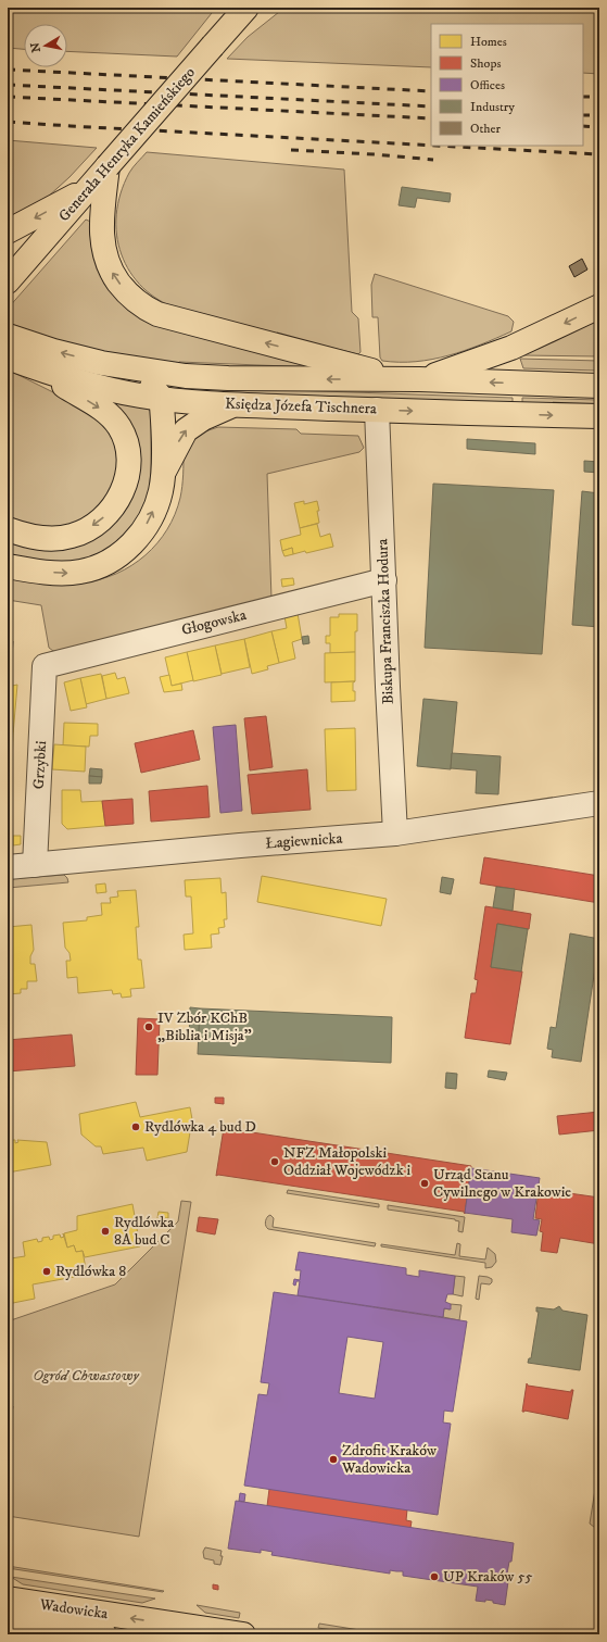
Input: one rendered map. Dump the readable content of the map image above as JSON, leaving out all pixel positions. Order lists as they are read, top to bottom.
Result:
{
  "streets": {
    "main road": ["Generała Henryka Kamieńskiego", "Księdza Józefa Tischnera", "Wadowicka"],
    "street": [
      "Biskupa Franciszka Hodura",
      "Głogowska",
      "Grzybki",
      "Łagiewnicka"
    ]
  },
  "crossings": [
    ["Księdza Józefa Tischnera", "Biskupa Franciszka Hodura"],
    ["Biskupa Franciszka Hodura", "Głogowska"],
    ["Biskupa Franciszka Hodura", "Łagiewnicka"],
    ["Głogowska", "Grzybki"],
    ["Grzybki", "Łagiewnicka"]
  ],
  "parks": ["Ogród Chwastowy"],
  "places": [
    "IV Zbór KChB „Biblia i Misja”",
    "Rydlówka 4 bud D",
    "NFZ Małopolski Oddział Wojewódzk i",
    "Urząd Stanu Cywilnego w Krakowie",
    "Rydlówka 8A bud C",
    "Rydlówka 8",
    "Zdrofit Kraków Wadowicka",
    "UP Kraków 55"
  ],
  "legend": [
    "Homes",
    "Shops",
    "Offices",
    "Industry",
    "Other"
  ],
  "north": "left"
}
